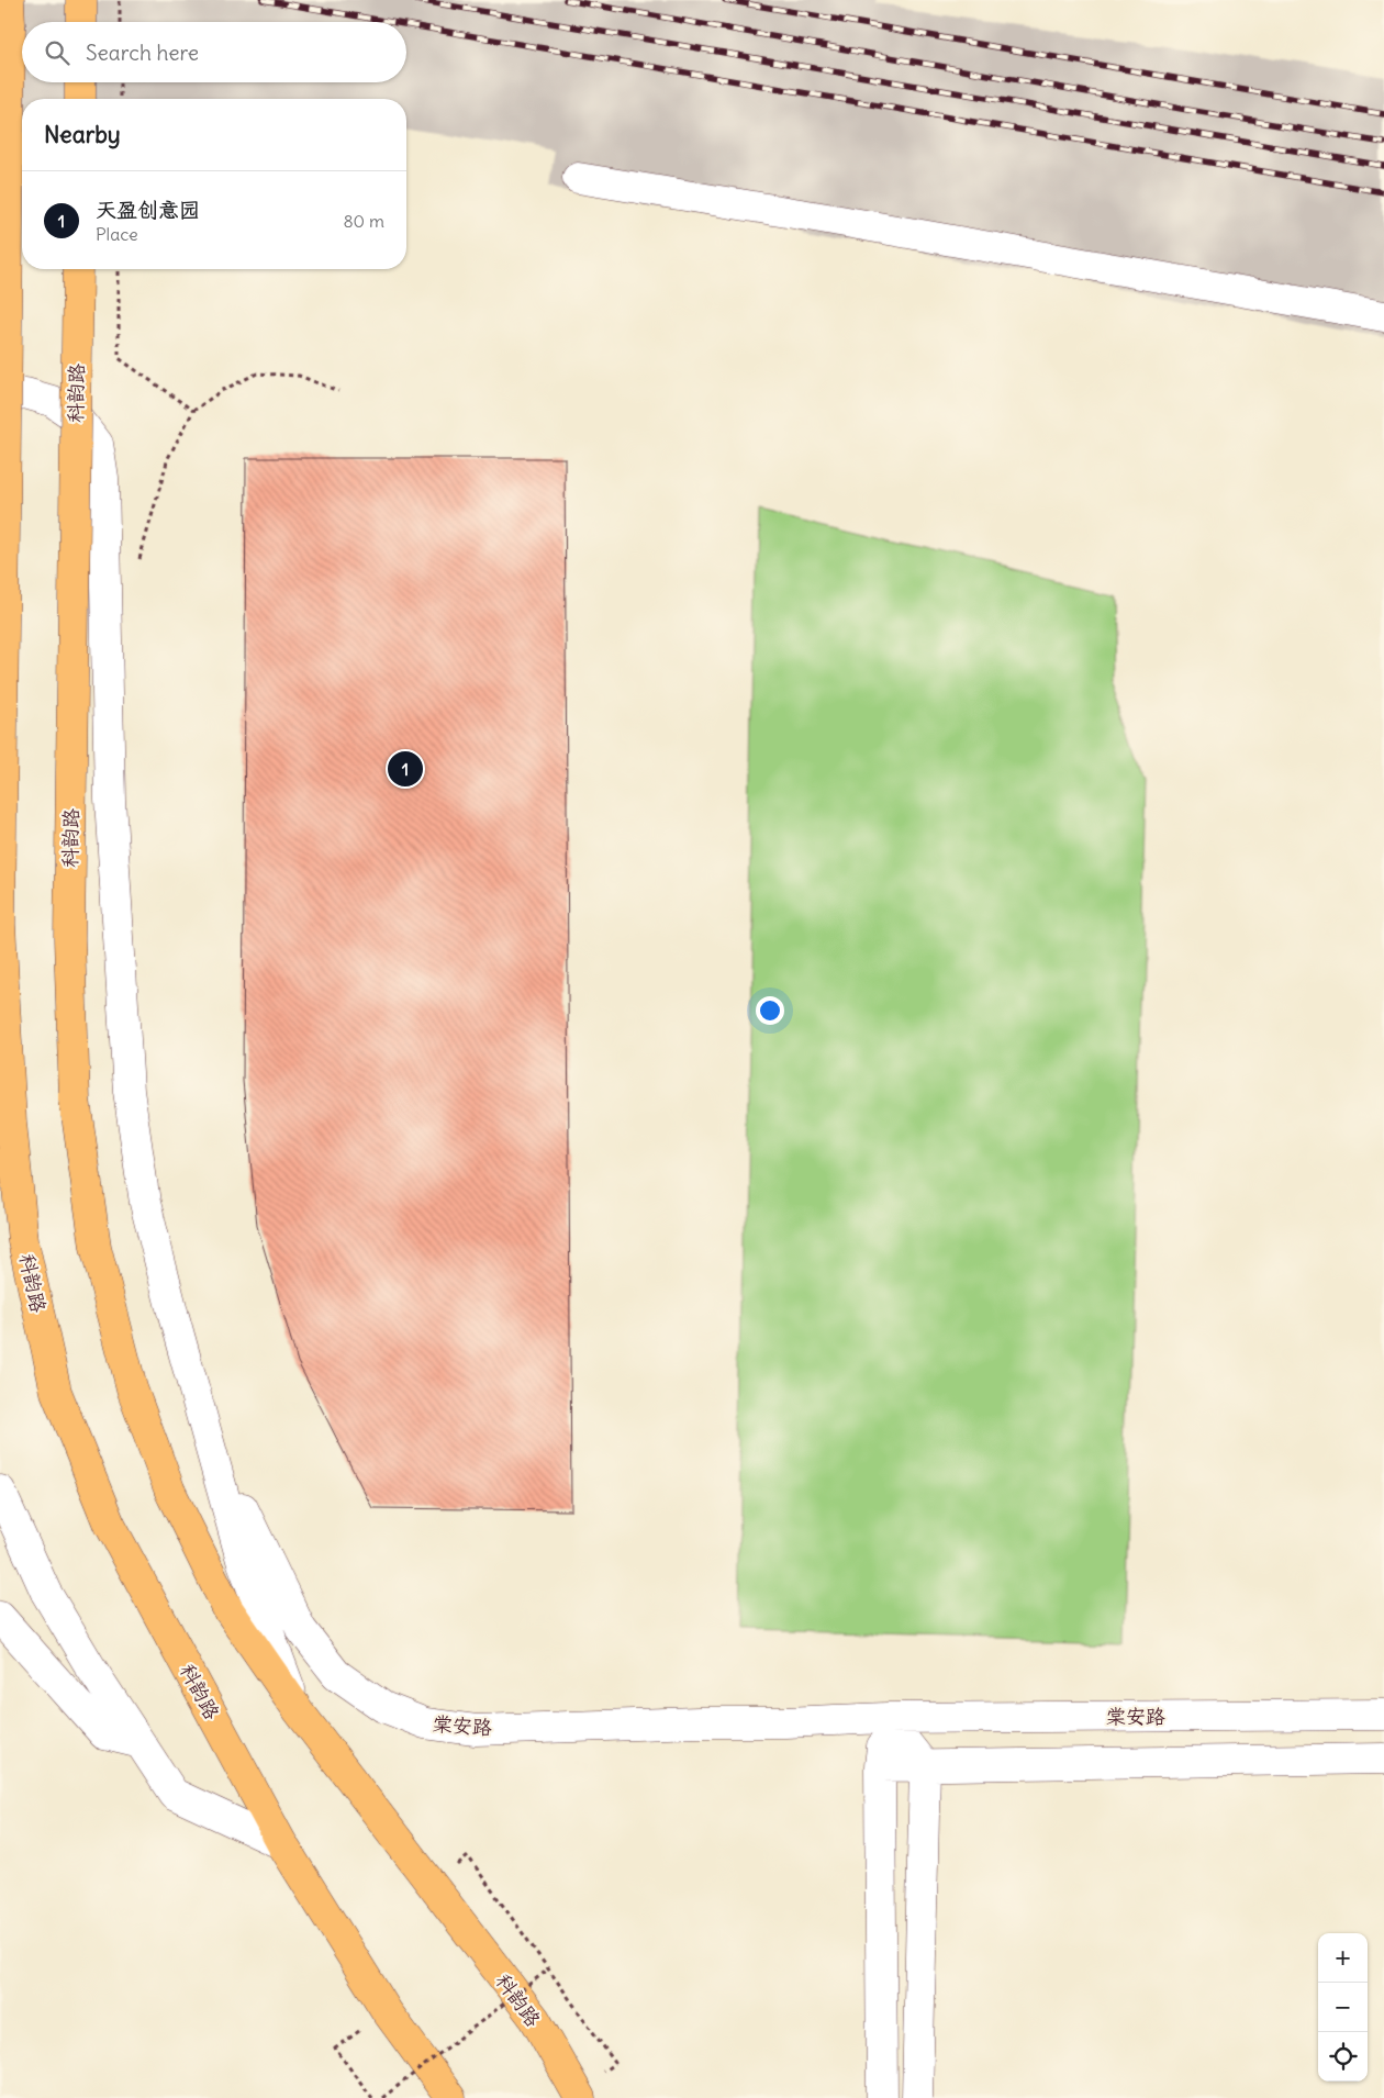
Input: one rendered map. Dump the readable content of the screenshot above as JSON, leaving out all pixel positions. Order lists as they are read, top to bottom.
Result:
{
  "streets": {
    "highway": ["科韵路"],
    "street": ["棠安路"]
  },
  "page": {
    "search": "Search here",
    "heading": "Nearby",
    "list": [
      {
        "mark": "1",
        "name": "天盈创意园",
        "note": "Place",
        "value": "80 m"
      }
    ],
    "pins": "1",
    "map_buttons": ["+", "−"]
  }
}
